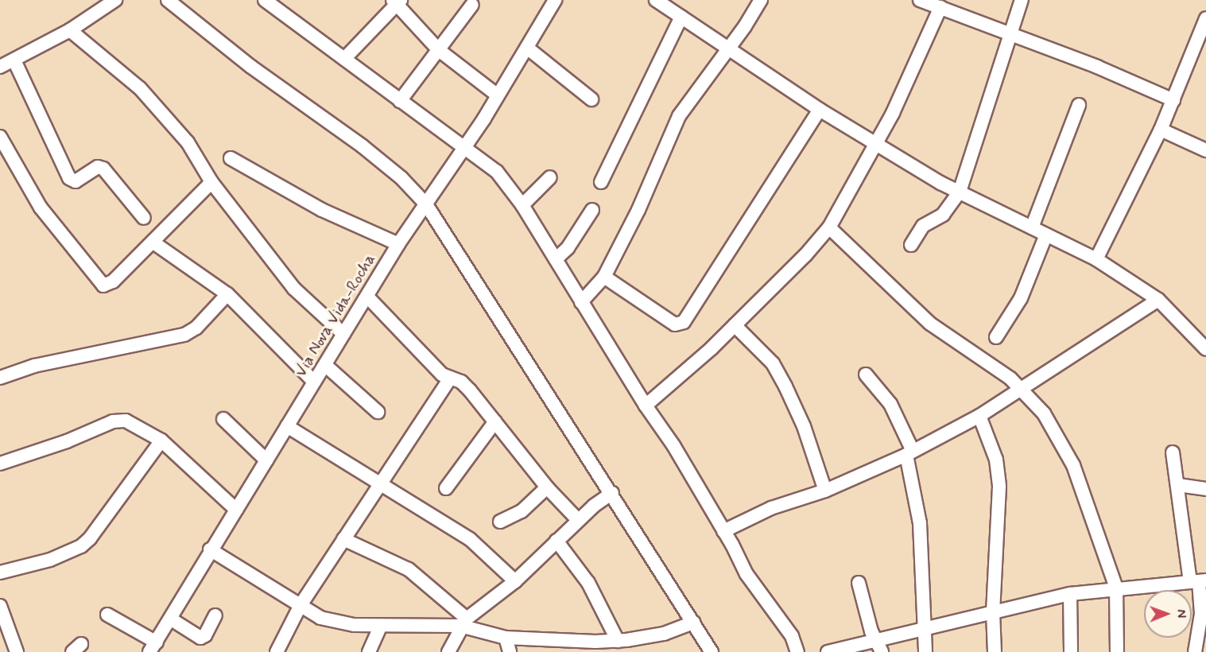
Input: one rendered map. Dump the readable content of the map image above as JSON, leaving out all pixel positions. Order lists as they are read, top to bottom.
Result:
{
  "streets": {
    "street": ["Via Nova Vida-Rocha"]
  },
  "north": "right"
}
